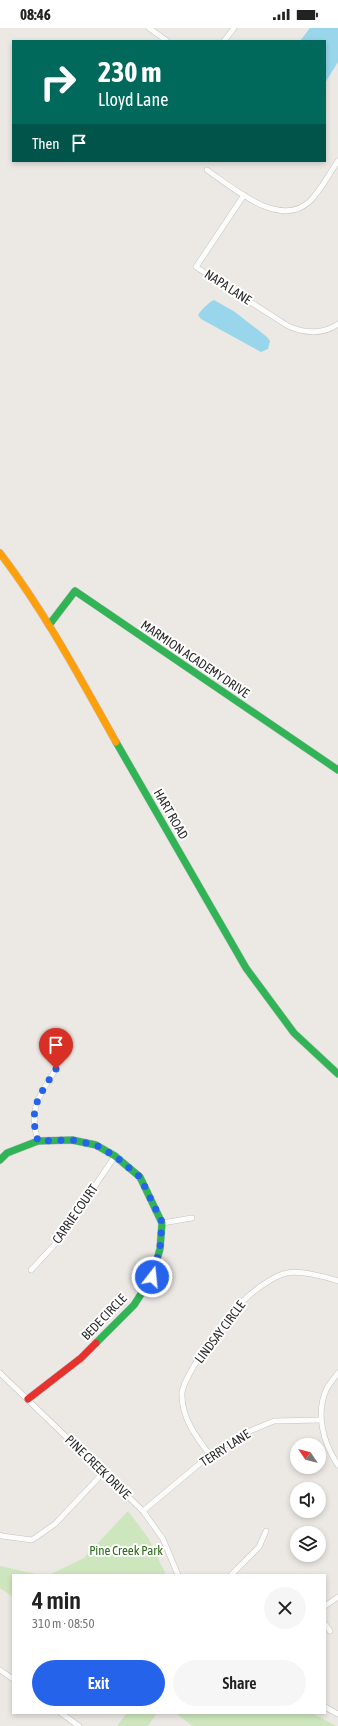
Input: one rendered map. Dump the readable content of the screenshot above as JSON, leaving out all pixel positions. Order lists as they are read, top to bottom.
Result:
{
  "streets": {
    "street": [
      "NAPA LANE",
      "MARMION ACADEMY DRIVE",
      "HART ROAD",
      "CARRIE COURT",
      "BEDE CIRCLE",
      "LINDSAY CIRCLE",
      "TERRY LANE",
      "PINE CREEK DRIVE"
    ]
  },
  "crossings": [
    ["MARMION ACADEMY DRIVE", "HART ROAD"],
    ["BEDE CIRCLE", "PINE CREEK DRIVE"],
    ["LINDSAY CIRCLE", "TERRY LANE"],
    ["TERRY LANE", "PINE CREEK DRIVE"]
  ],
  "parks": ["Pine Creek Park"],
  "north": "top left",
  "page": {
    "status": "08:46",
    "turn": ["230 m", "Lloyd Lane"],
    "then": "Then",
    "heading": ["4 min", "310 m · 08:50"],
    "buttons": ["Exit", "Share"]
  }
}
